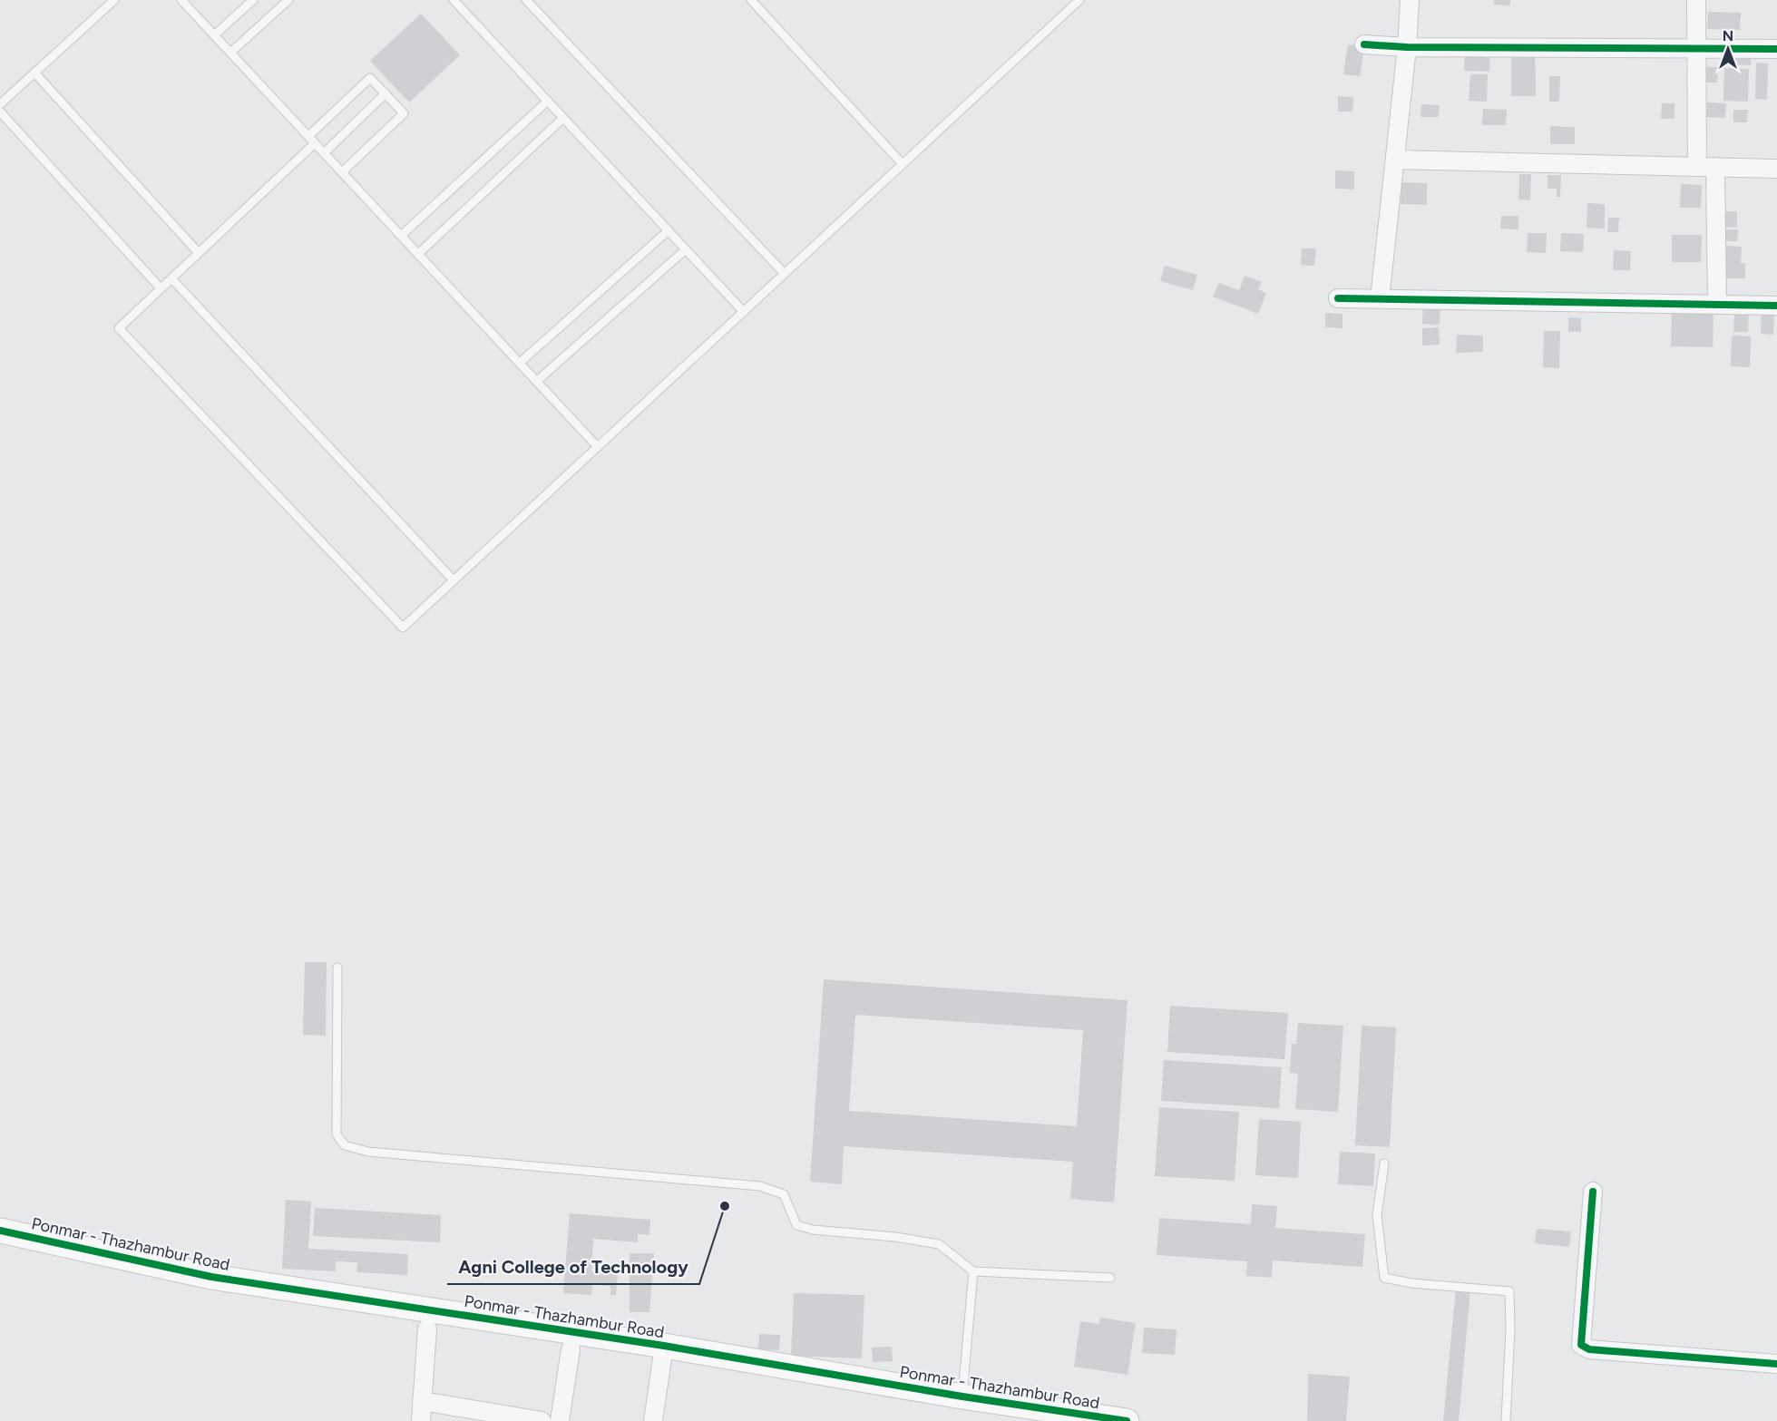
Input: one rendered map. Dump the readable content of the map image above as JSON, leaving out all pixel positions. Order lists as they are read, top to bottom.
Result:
{
  "streets": {
    "street": ["Ponmar - Thazhambur Road"]
  },
  "places": ["Agni College of Technology"],
  "north": "top"
}
